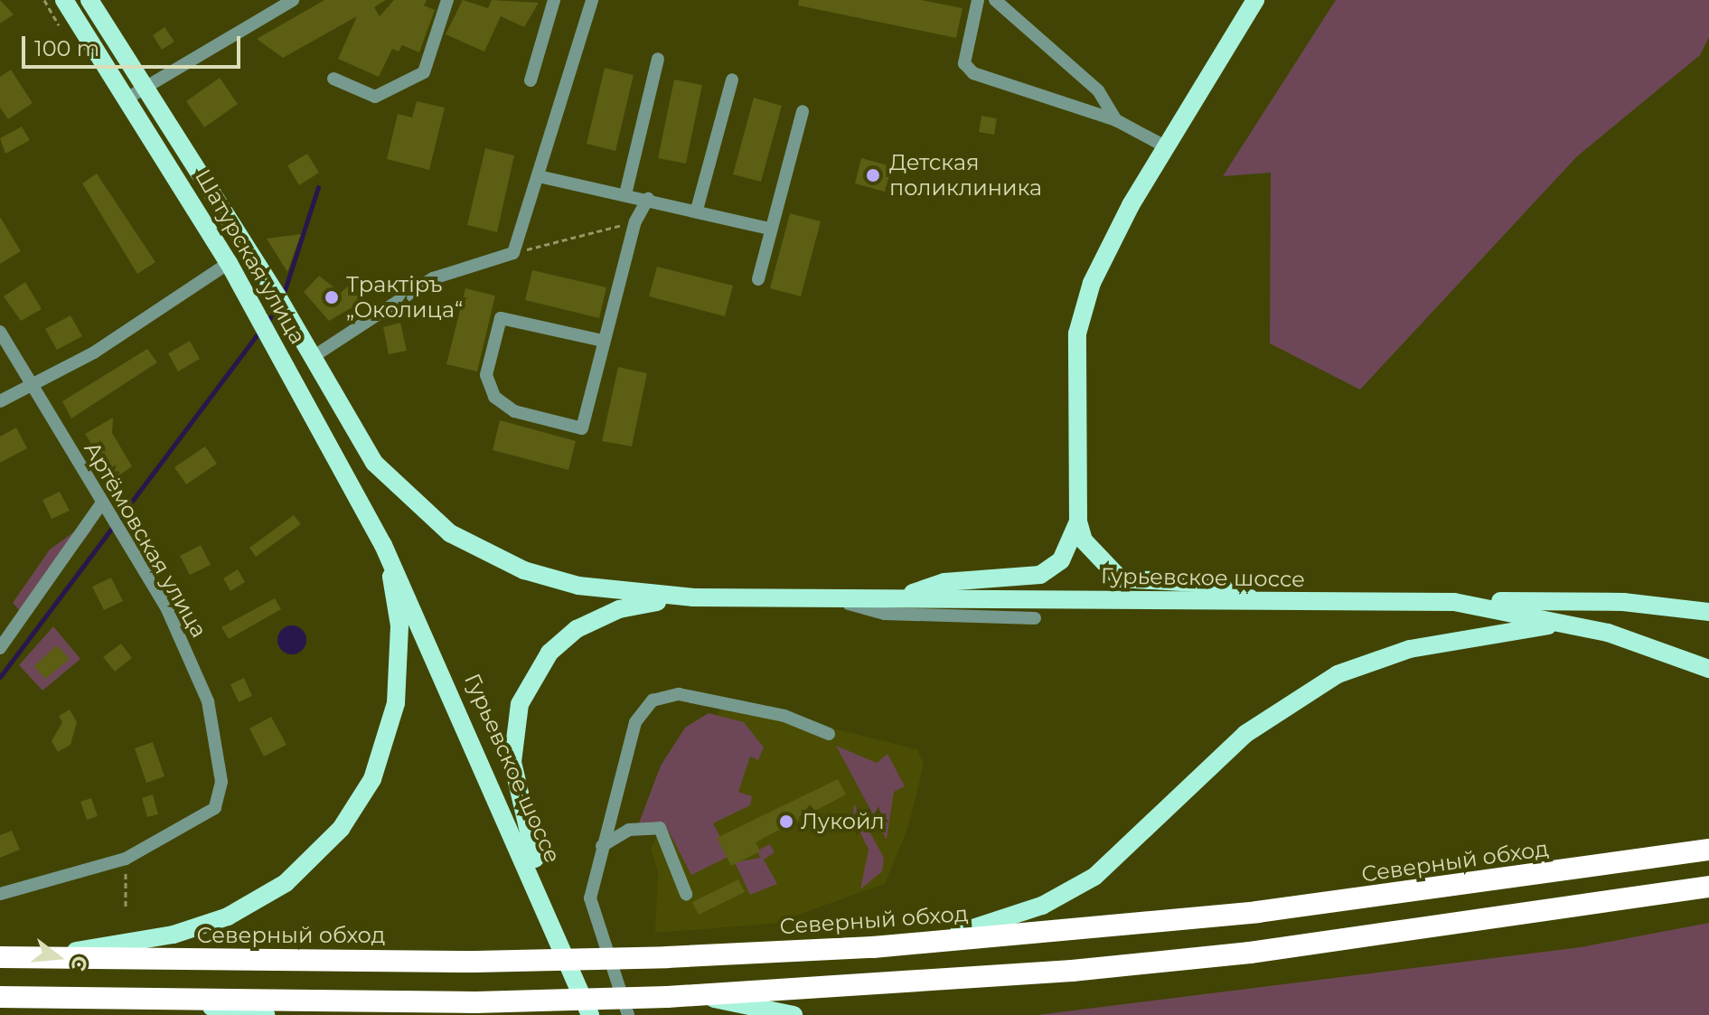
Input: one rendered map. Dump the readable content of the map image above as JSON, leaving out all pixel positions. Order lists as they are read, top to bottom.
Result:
{
  "streets": {
    "highway": ["Северный обход"],
    "main road": ["Шатурская улица", "Гурьевское шоссе"],
    "street": ["Артёмовская улица"]
  },
  "crossings": [
    ["Шатурская улица", "Гурьевское шоссе"]
  ],
  "places": ["Детская поликлиника", "Трактiръ „Околица“", "Лукойл"],
  "scale_bar": "100 m",
  "north": "right"
}
